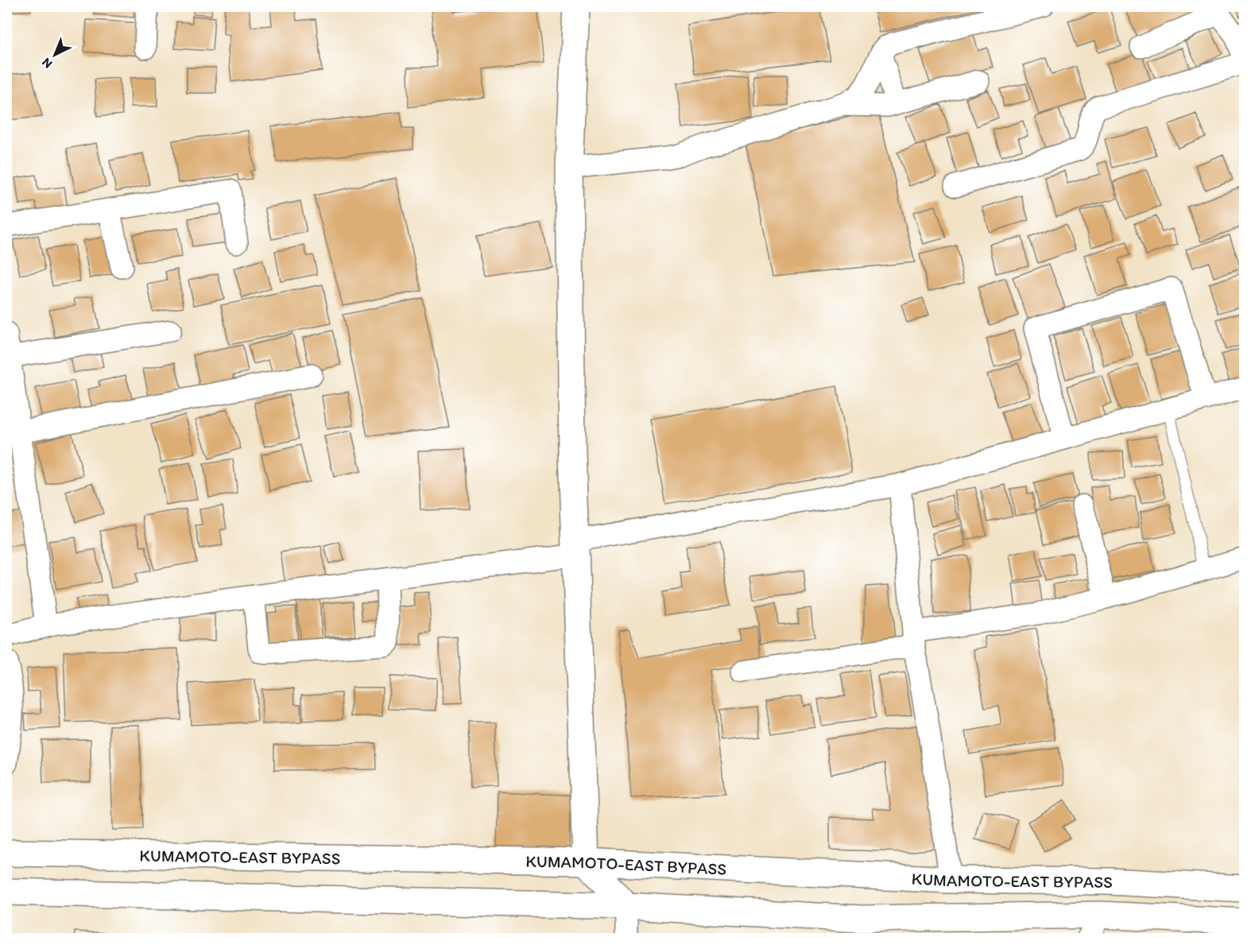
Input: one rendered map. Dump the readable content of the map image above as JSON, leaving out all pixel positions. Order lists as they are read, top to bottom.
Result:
{
  "streets": {
    "main road": ["KUMAMOTO-EAST BYPASS"]
  },
  "north": "bottom left"
}
